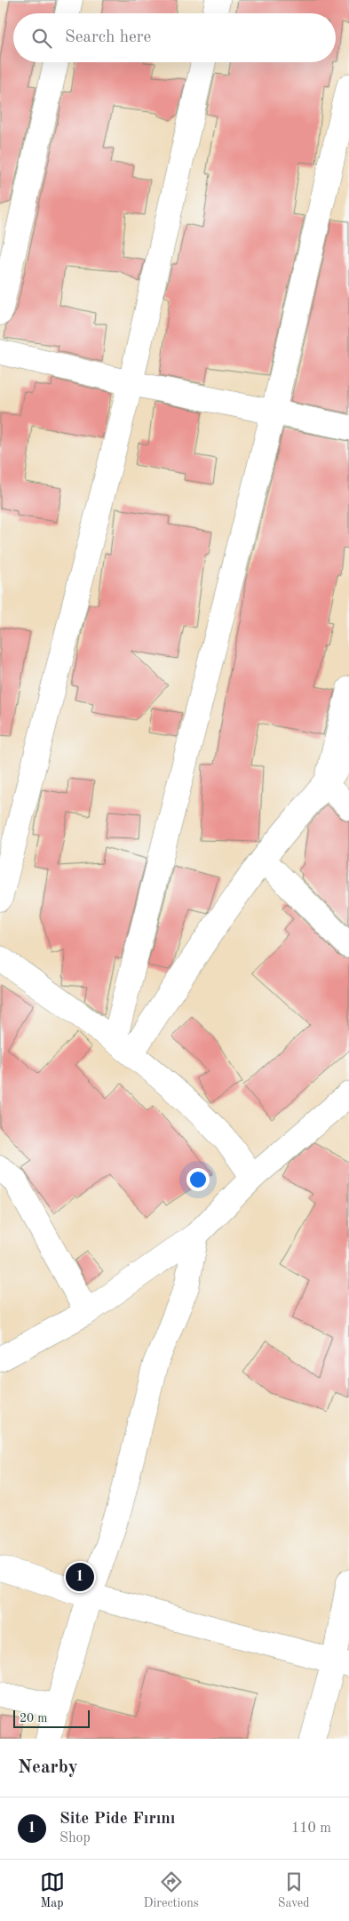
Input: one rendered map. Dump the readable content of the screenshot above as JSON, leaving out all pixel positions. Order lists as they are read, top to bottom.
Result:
{
  "scale_bar": "20 m",
  "page": {
    "search": "Search here",
    "pins": "1",
    "scale": "20 m",
    "heading": "Nearby",
    "list": [
      {
        "mark": "1",
        "name": "Site Pide Fırını",
        "note": "Shop",
        "value": "110 m"
      }
    ],
    "nav": ["Map", "Directions", "Saved"]
  }
}
